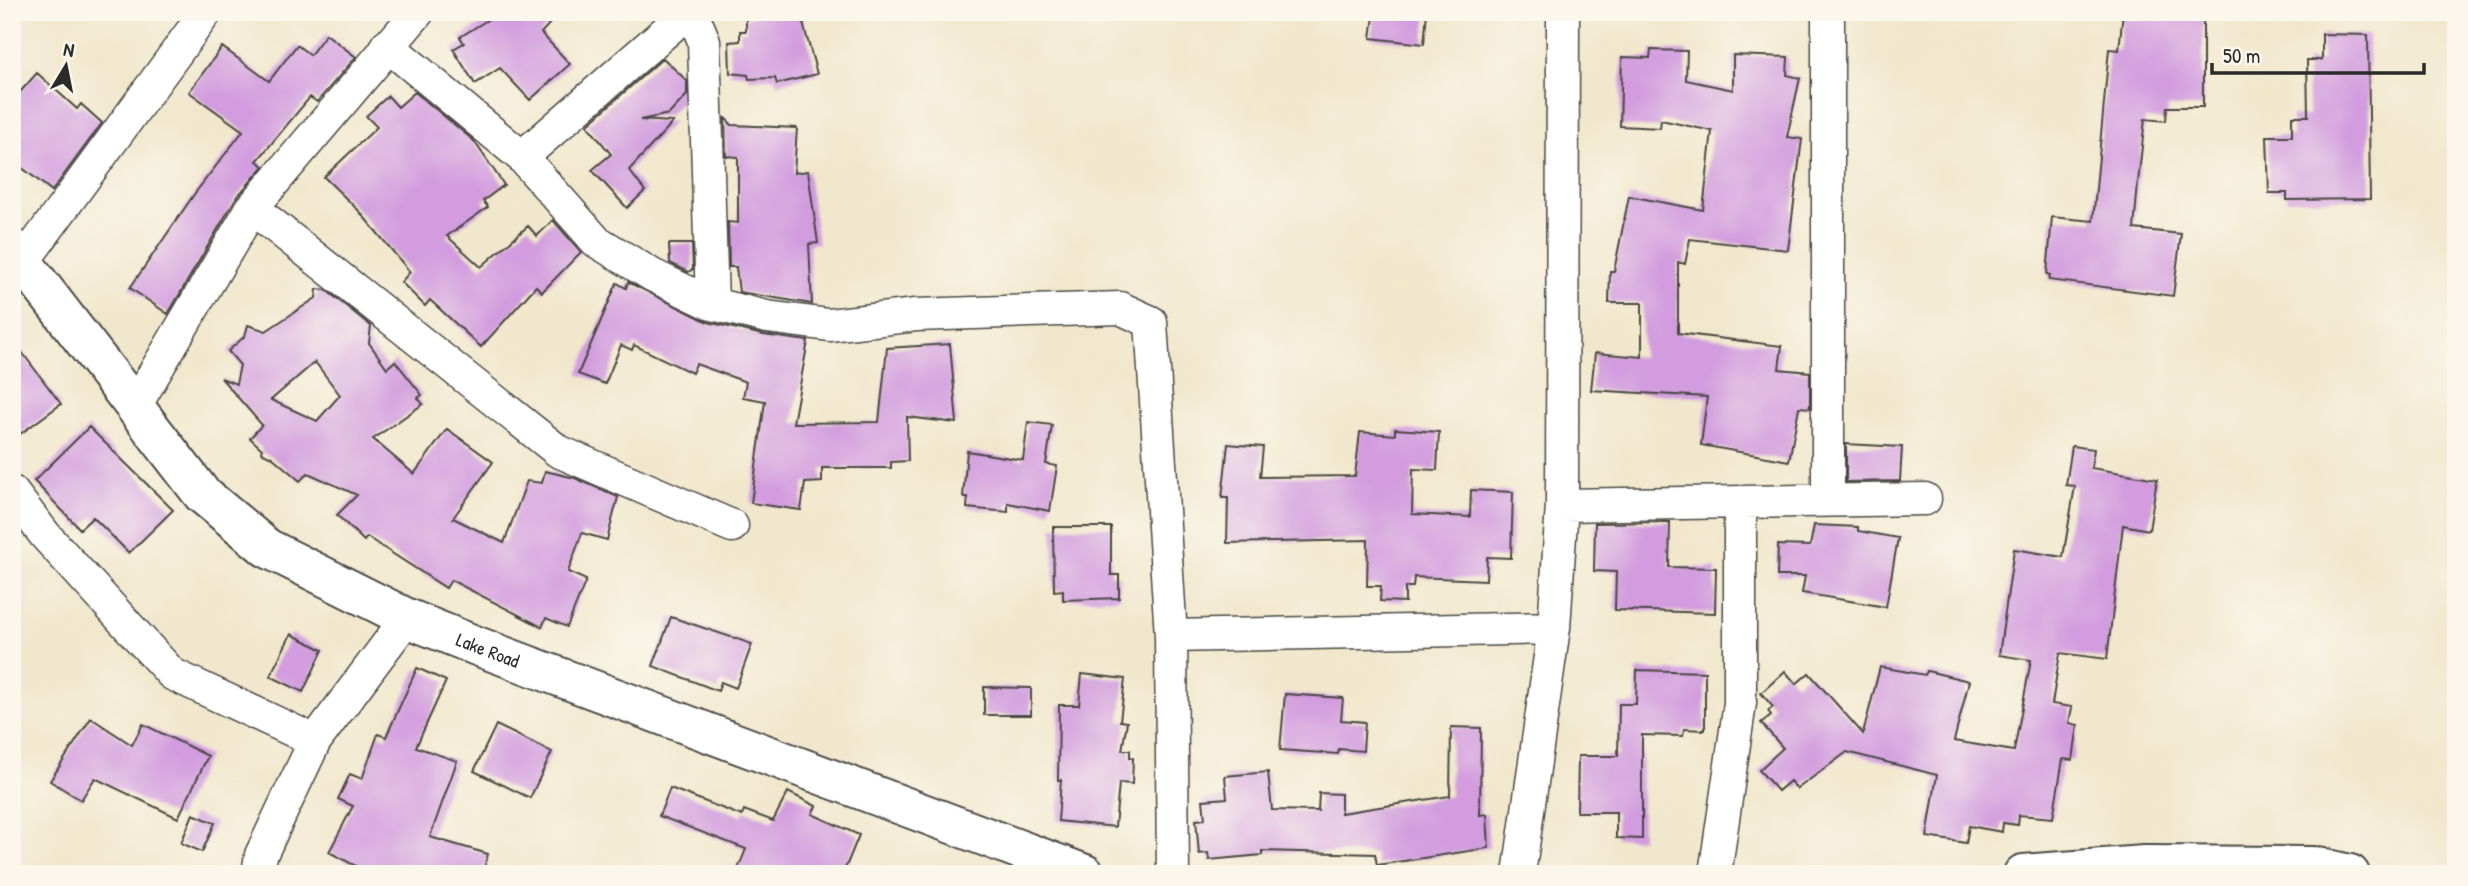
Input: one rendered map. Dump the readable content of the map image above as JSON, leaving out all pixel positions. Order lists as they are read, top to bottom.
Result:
{
  "streets": {
    "main road": ["Lake Road"]
  },
  "scale_bar": "50 m",
  "north": "top"
}
